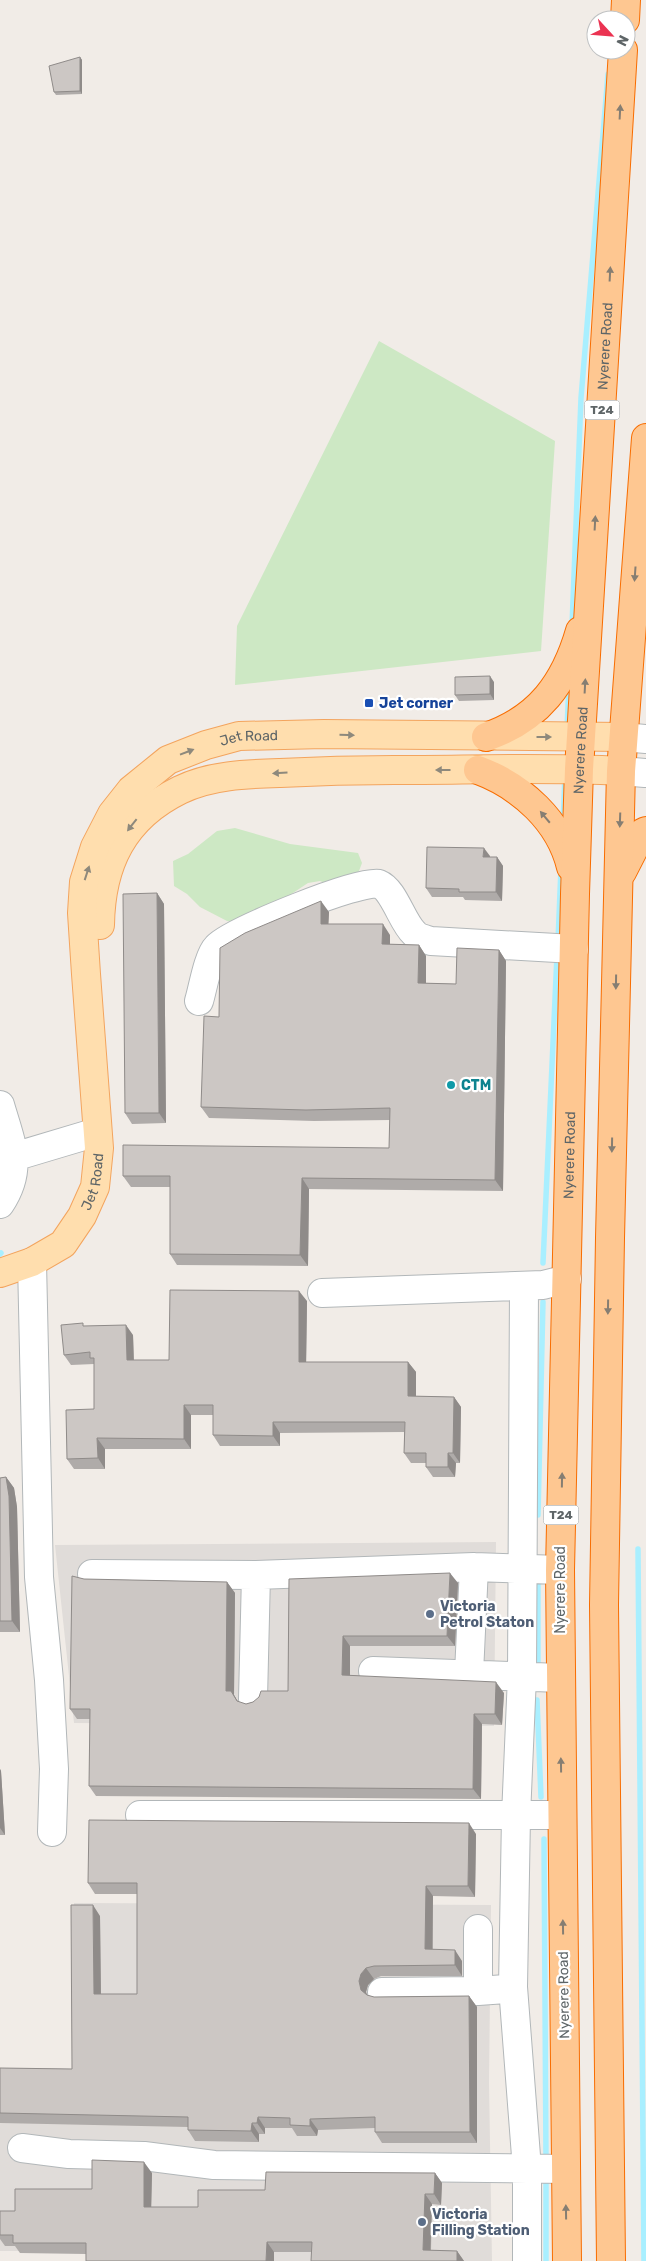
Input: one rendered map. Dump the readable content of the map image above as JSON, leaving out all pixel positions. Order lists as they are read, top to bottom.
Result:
{
  "streets": {
    "highway": ["Nyerere Road", "T24"],
    "main road": ["Jet Road"]
  },
  "crossings": [
    ["Nyerere Road", "Jet Road"]
  ],
  "places": {
    "transit": ["Jet corner"],
    "other": ["CTM", "Victoria Petrol Staton", "Victoria Filling Station"]
  },
  "north": "bottom right"
}
